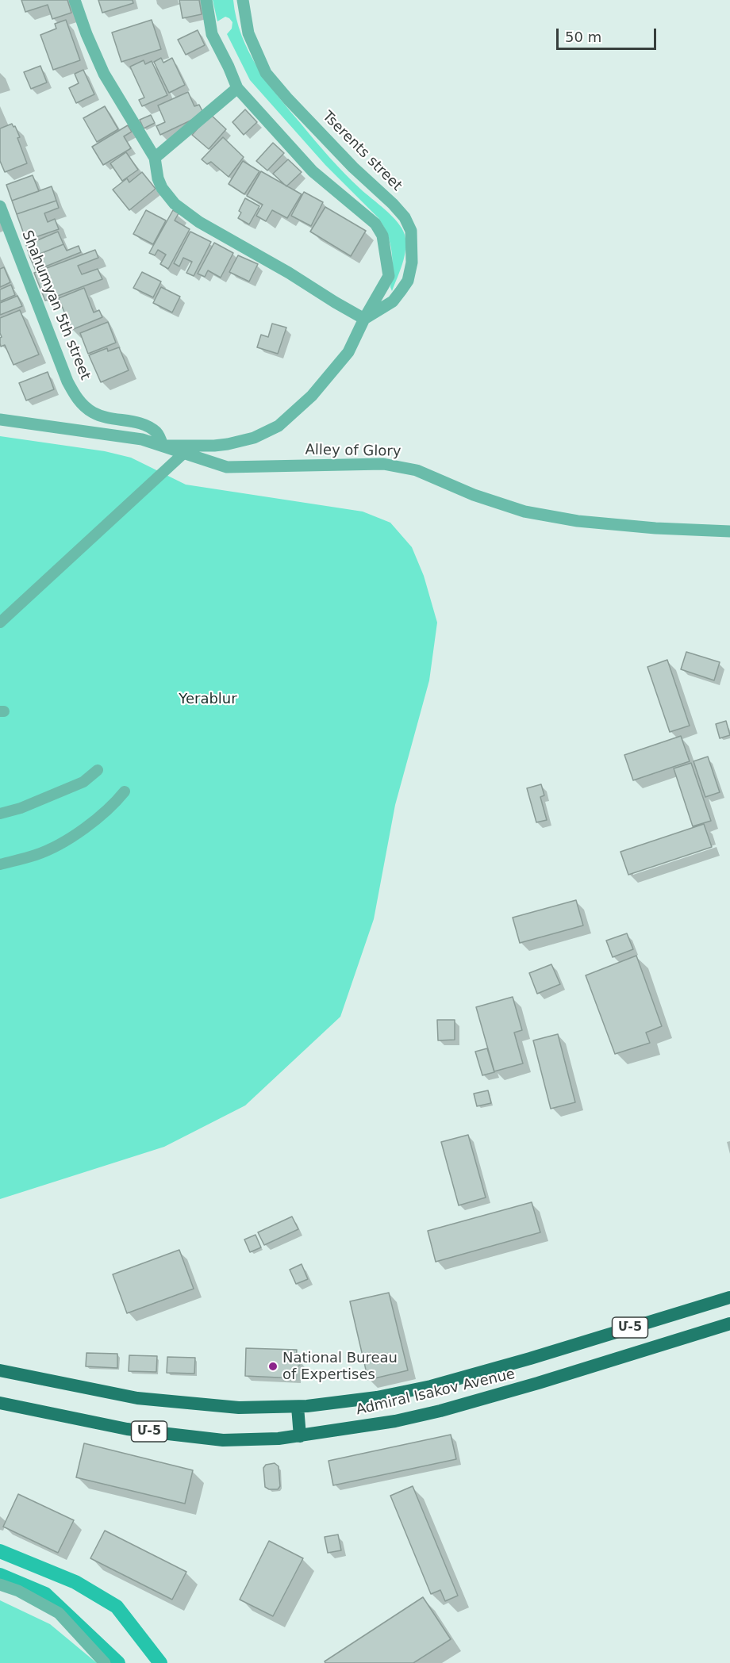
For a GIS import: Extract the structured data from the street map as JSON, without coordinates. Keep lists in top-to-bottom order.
{
  "streets": {
    "highway": ["Մ-5", "Admiral Isakov Avenue"],
    "street": ["Tserents street", "Shahumyan 5th street", "Alley of Glory"]
  },
  "crossings": [
    ["Shahumyan 5th street", "Alley of Glory"]
  ],
  "parks": ["Yerablur"],
  "places": ["National Bureau of Expertises"],
  "scale_bar": "50 m"
}
